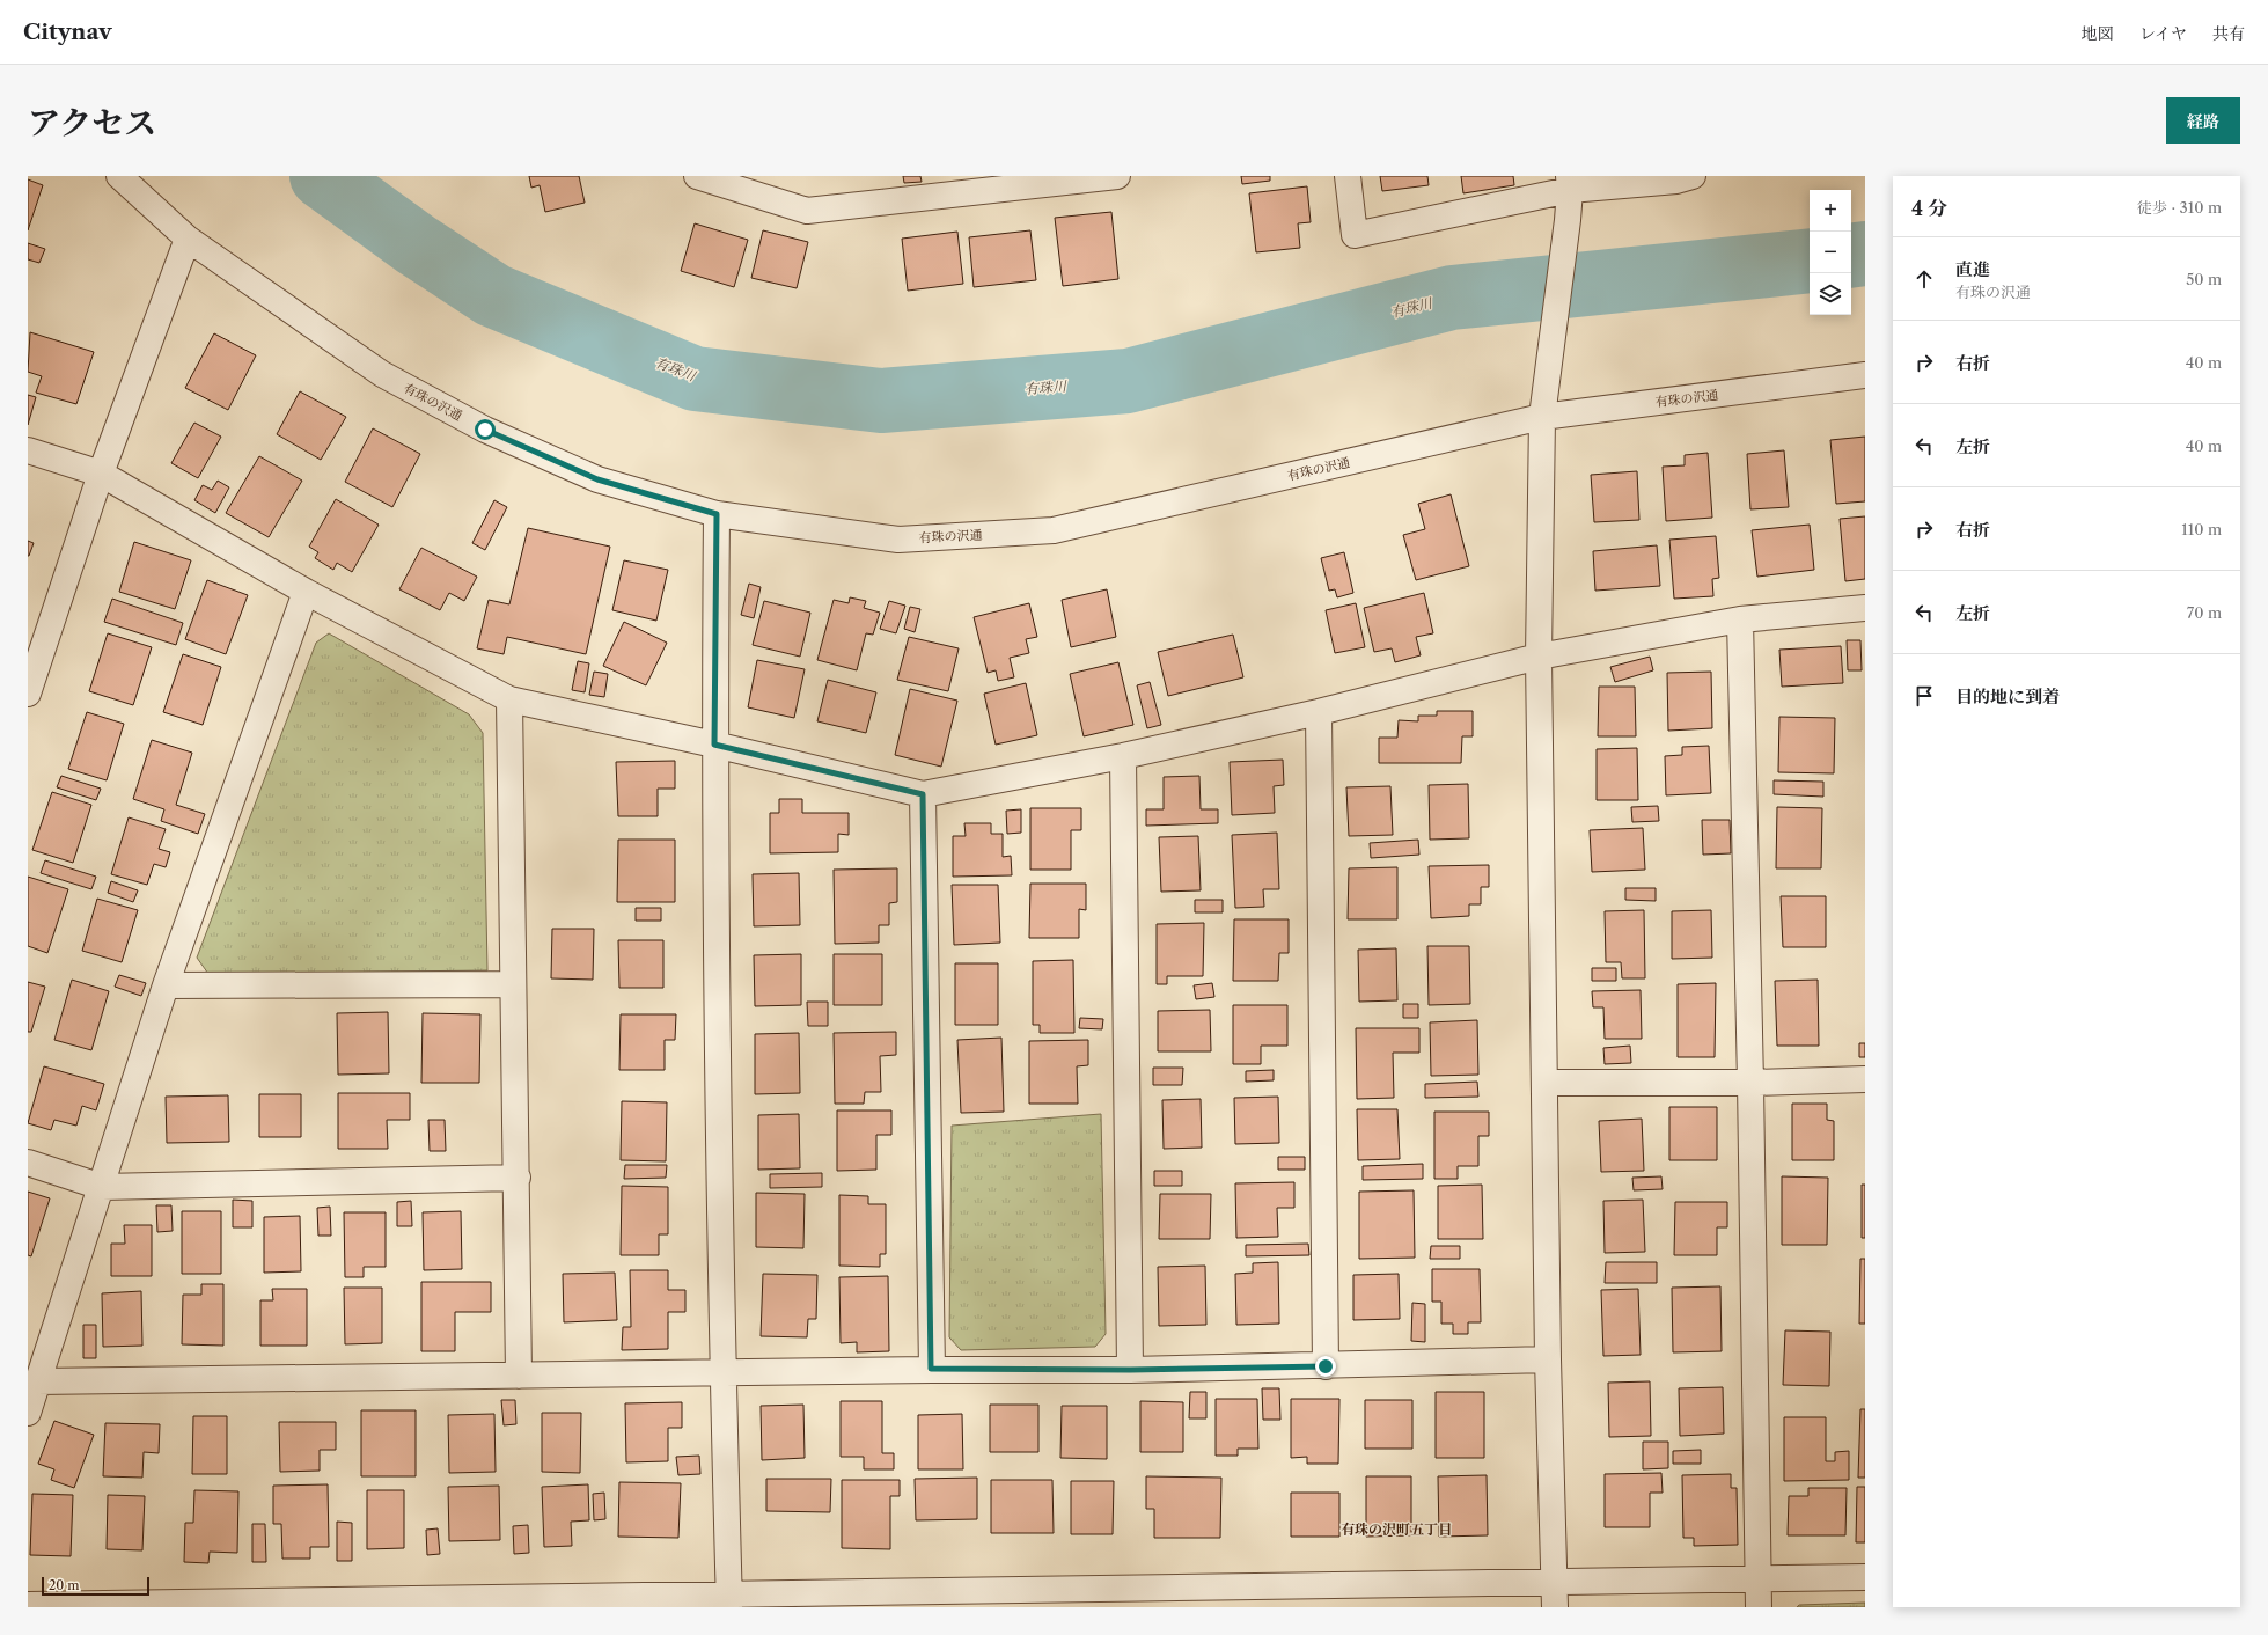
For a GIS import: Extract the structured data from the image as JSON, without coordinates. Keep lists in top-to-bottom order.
{
  "streets": {
    "street": ["有珠の沢通"]
  },
  "districts": ["有珠の沢町五丁目"],
  "water": ["有珠川"],
  "scale_bar": "20 m",
  "page": {
    "header": "Citynav",
    "nav": ["地図", "レイヤ", "共有"],
    "title": "アクセス",
    "buttons": "経路",
    "heading": ["4 分", "徒歩 · 310 m"],
    "map_buttons": ["+", "−"],
    "list": [
      ["直進", "有珠の沢通", "50 m"],
      ["右折", "40 m"],
      ["左折", "40 m"],
      ["右折", "110 m"],
      ["左折", "70 m"],
      "目的地に到着"
    ],
    "scale": "20 m"
  }
}
